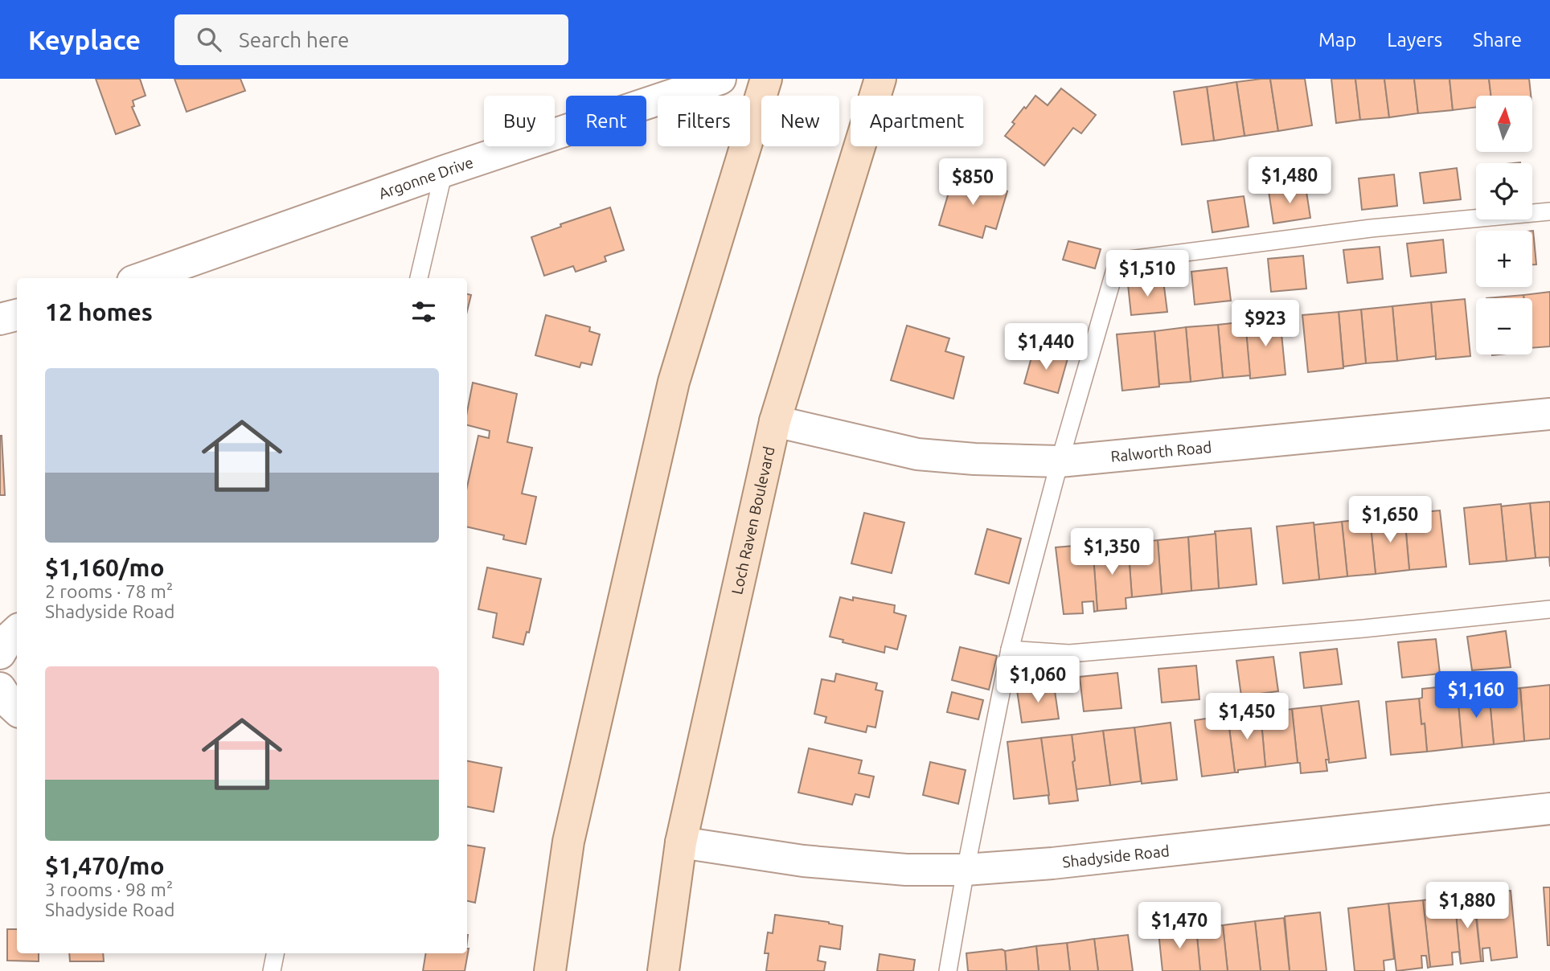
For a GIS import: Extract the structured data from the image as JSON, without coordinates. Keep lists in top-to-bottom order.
{
  "streets": {
    "main road": ["Loch Raven Boulevard"],
    "street": ["Argonne Drive", "Ralworth Road", "Shadyside Road"]
  },
  "crossings": [
    ["Ralworth Road", "Loch Raven Boulevard"],
    ["Loch Raven Boulevard", "Shadyside Road"]
  ],
  "north": "top",
  "page": {
    "header": "Keyplace",
    "search": "Search here",
    "nav": ["Map", "Layers", "Share"],
    "map_buttons": ["+", "−"],
    "chip": [
      "Buy",
      "Rent",
      "Filters",
      "New",
      "Apartment"
    ],
    "price": [
      "$1,480",
      "$850",
      "$1,510",
      "$923",
      "$1,440",
      "$1,650",
      "$1,350",
      "$1,060",
      "$1,160",
      "$1,450",
      "$1,880",
      "$1,470"
    ],
    "heading": "12 homes",
    "list": [
      {
        "name": "$1,160/mo",
        "note": "2 rooms · 78 m² · Shadyside Road"
      },
      {
        "name": "$1,470/mo",
        "note": "3 rooms · 98 m² · Shadyside Road"
      }
    ]
  }
}
